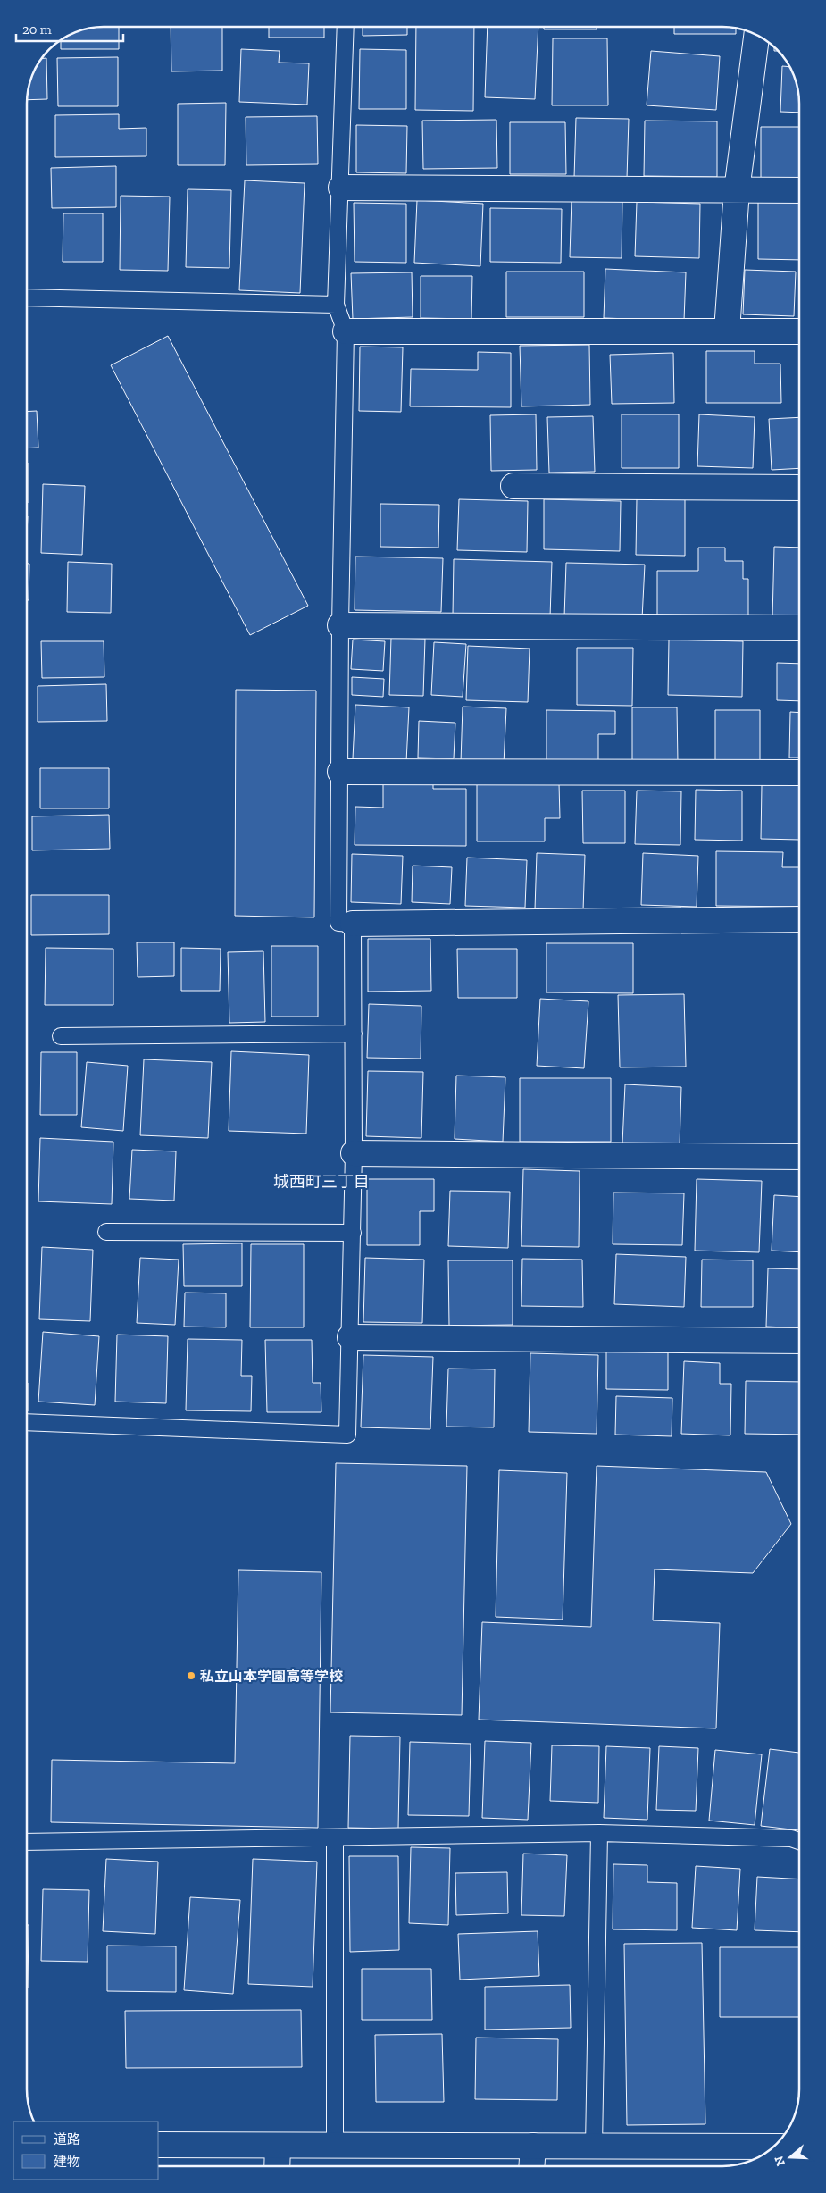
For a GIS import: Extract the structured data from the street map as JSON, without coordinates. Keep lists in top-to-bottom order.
{
  "districts": ["城西町三丁目"],
  "places": ["私立山本学園高等学校"],
  "legend": ["道路", "建物"],
  "scale_bar": "20 m",
  "north": "left"
}
